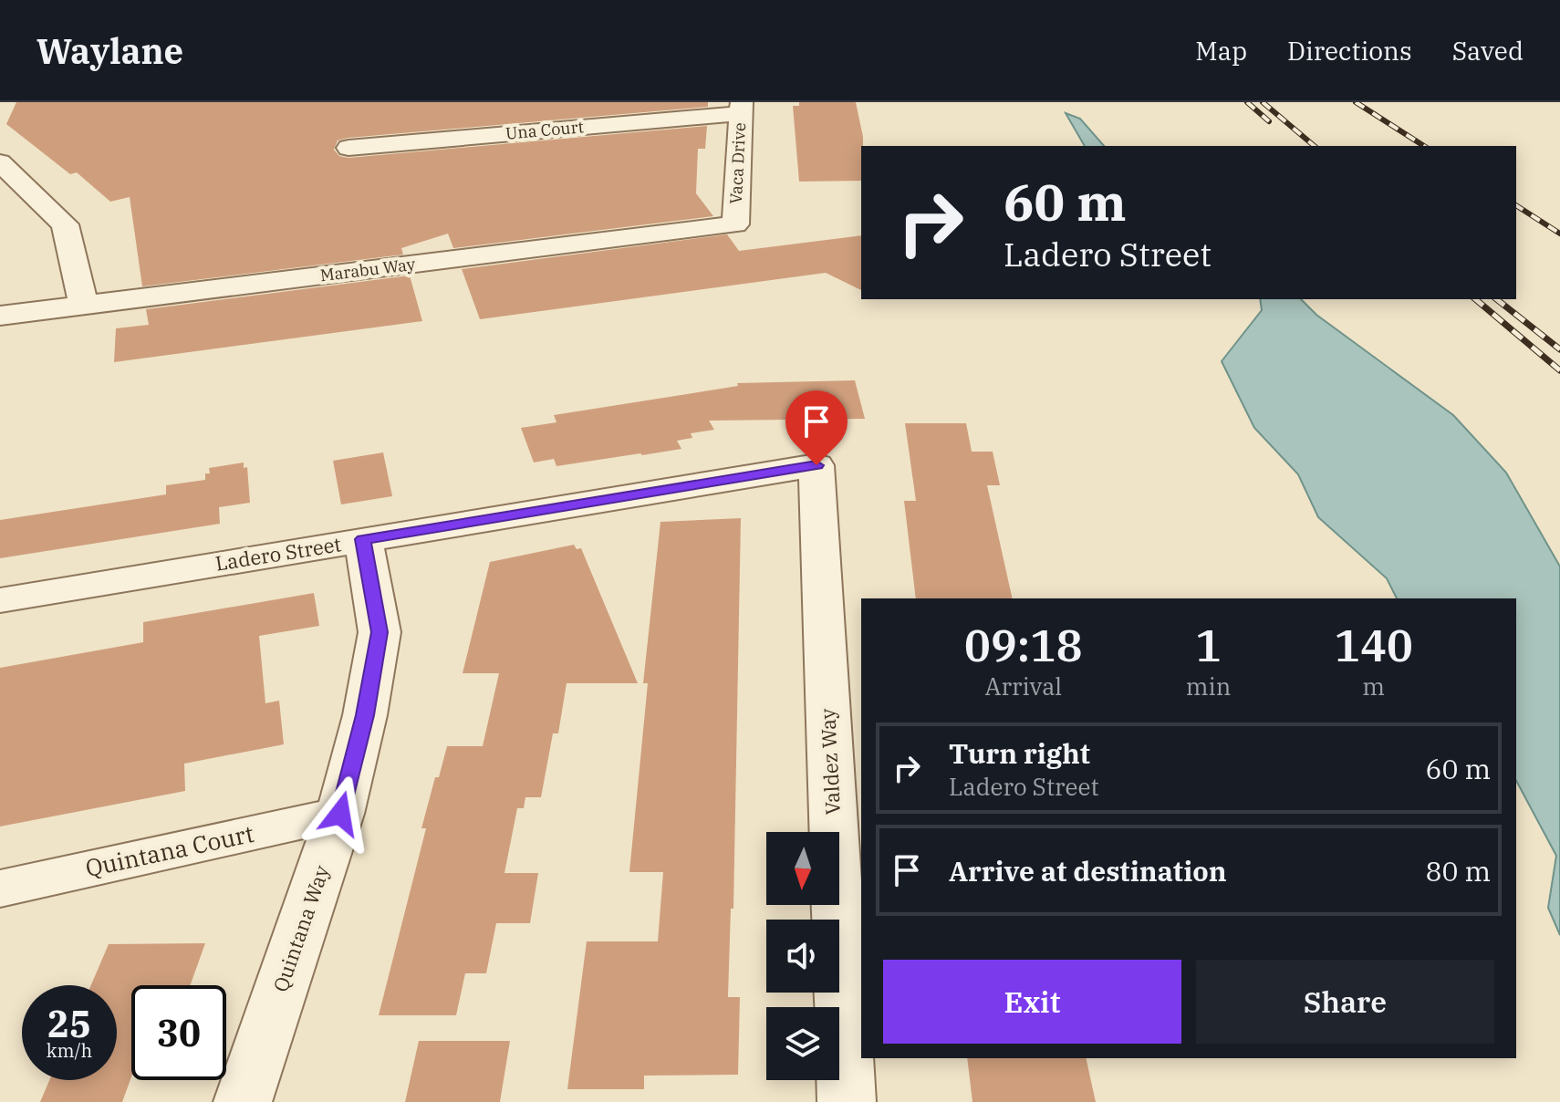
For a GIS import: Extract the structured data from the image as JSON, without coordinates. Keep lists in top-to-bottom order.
{
  "streets": {
    "street": [
      "Una Court",
      "Vaca Drive",
      "Marabu Way",
      "Ladero Street",
      "Valdez Way",
      "Quintana Court",
      "Quintana Way"
    ]
  },
  "crossings": [
    ["Una Court", "Vaca Drive"],
    ["Vaca Drive", "Marabu Way"],
    ["Ladero Street", "Valdez Way"],
    ["Ladero Street", "Quintana Way"],
    ["Quintana Court", "Quintana Way"]
  ],
  "north": "bottom",
  "page": {
    "header": "Waylane",
    "nav": ["Map", "Directions", "Saved"],
    "turn": ["60 m", "Ladero Street"],
    "eta": [
      "09:18",
      "Arrival",
      "1",
      "min",
      "140",
      "m"
    ],
    "list": [
      {
        "name": "Turn right",
        "note": "Ladero Street",
        "value": "60 m"
      },
      {
        "name": "Arrive at destination",
        "value": "80 m"
      }
    ],
    "buttons": ["Exit", "Share"],
    "speed": "25 km/h",
    "limit": "30"
  }
}
